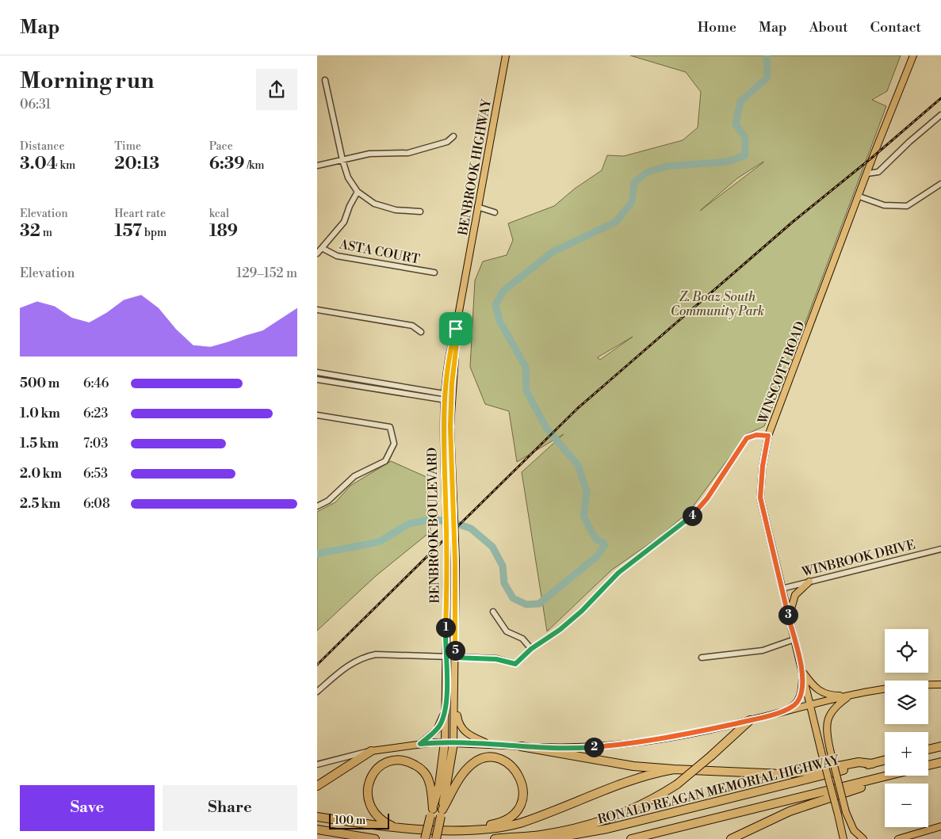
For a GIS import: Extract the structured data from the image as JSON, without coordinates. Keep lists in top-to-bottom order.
{
  "streets": {
    "highway": ["BENBROOK BOULEVARD", "RONALD REAGAN MEMORIAL HIGHWAY"],
    "main road": ["BENBROOK HIGHWAY", "WINSCOTT ROAD"],
    "street": ["ASTA COURT", "WINBROOK DRIVE"]
  },
  "crossings": [
    ["BENBROOK HIGHWAY", "BENBROOK BOULEVARD"],
    ["WINSCOTT ROAD", "WINBROOK DRIVE"]
  ],
  "parks": ["Z. Boaz South Community Park"],
  "scale_bar": "100 m",
  "page": {
    "header": "Map",
    "nav": [
      "Home",
      "Map",
      "About",
      "Contact"
    ],
    "heading": ["Morning run", "06:31"],
    "stats": [
      ["Distance", "3.04 km"],
      ["Time", "20:13"],
      ["Pace", "6:39 /km"],
      ["Elevation", "32 m"],
      ["Heart rate", "157 bpm"],
      ["kcal", "189"]
    ],
    "chart": ["Elevation", "129–152 m"],
    "list": [
      {
        "name": "500 m",
        "note": "6:46"
      },
      {
        "name": "1.0 km",
        "note": "6:23"
      },
      {
        "name": "1.5 km",
        "note": "7:03"
      },
      {
        "name": "2.0 km",
        "note": "6:53"
      },
      {
        "name": "2.5 km",
        "note": "6:08"
      }
    ],
    "pins": [
      "4",
      "3",
      "1",
      "5",
      "2"
    ],
    "map_buttons": ["+", "−"],
    "buttons": ["Save", "Share"],
    "scale": "100 m"
  }
}
